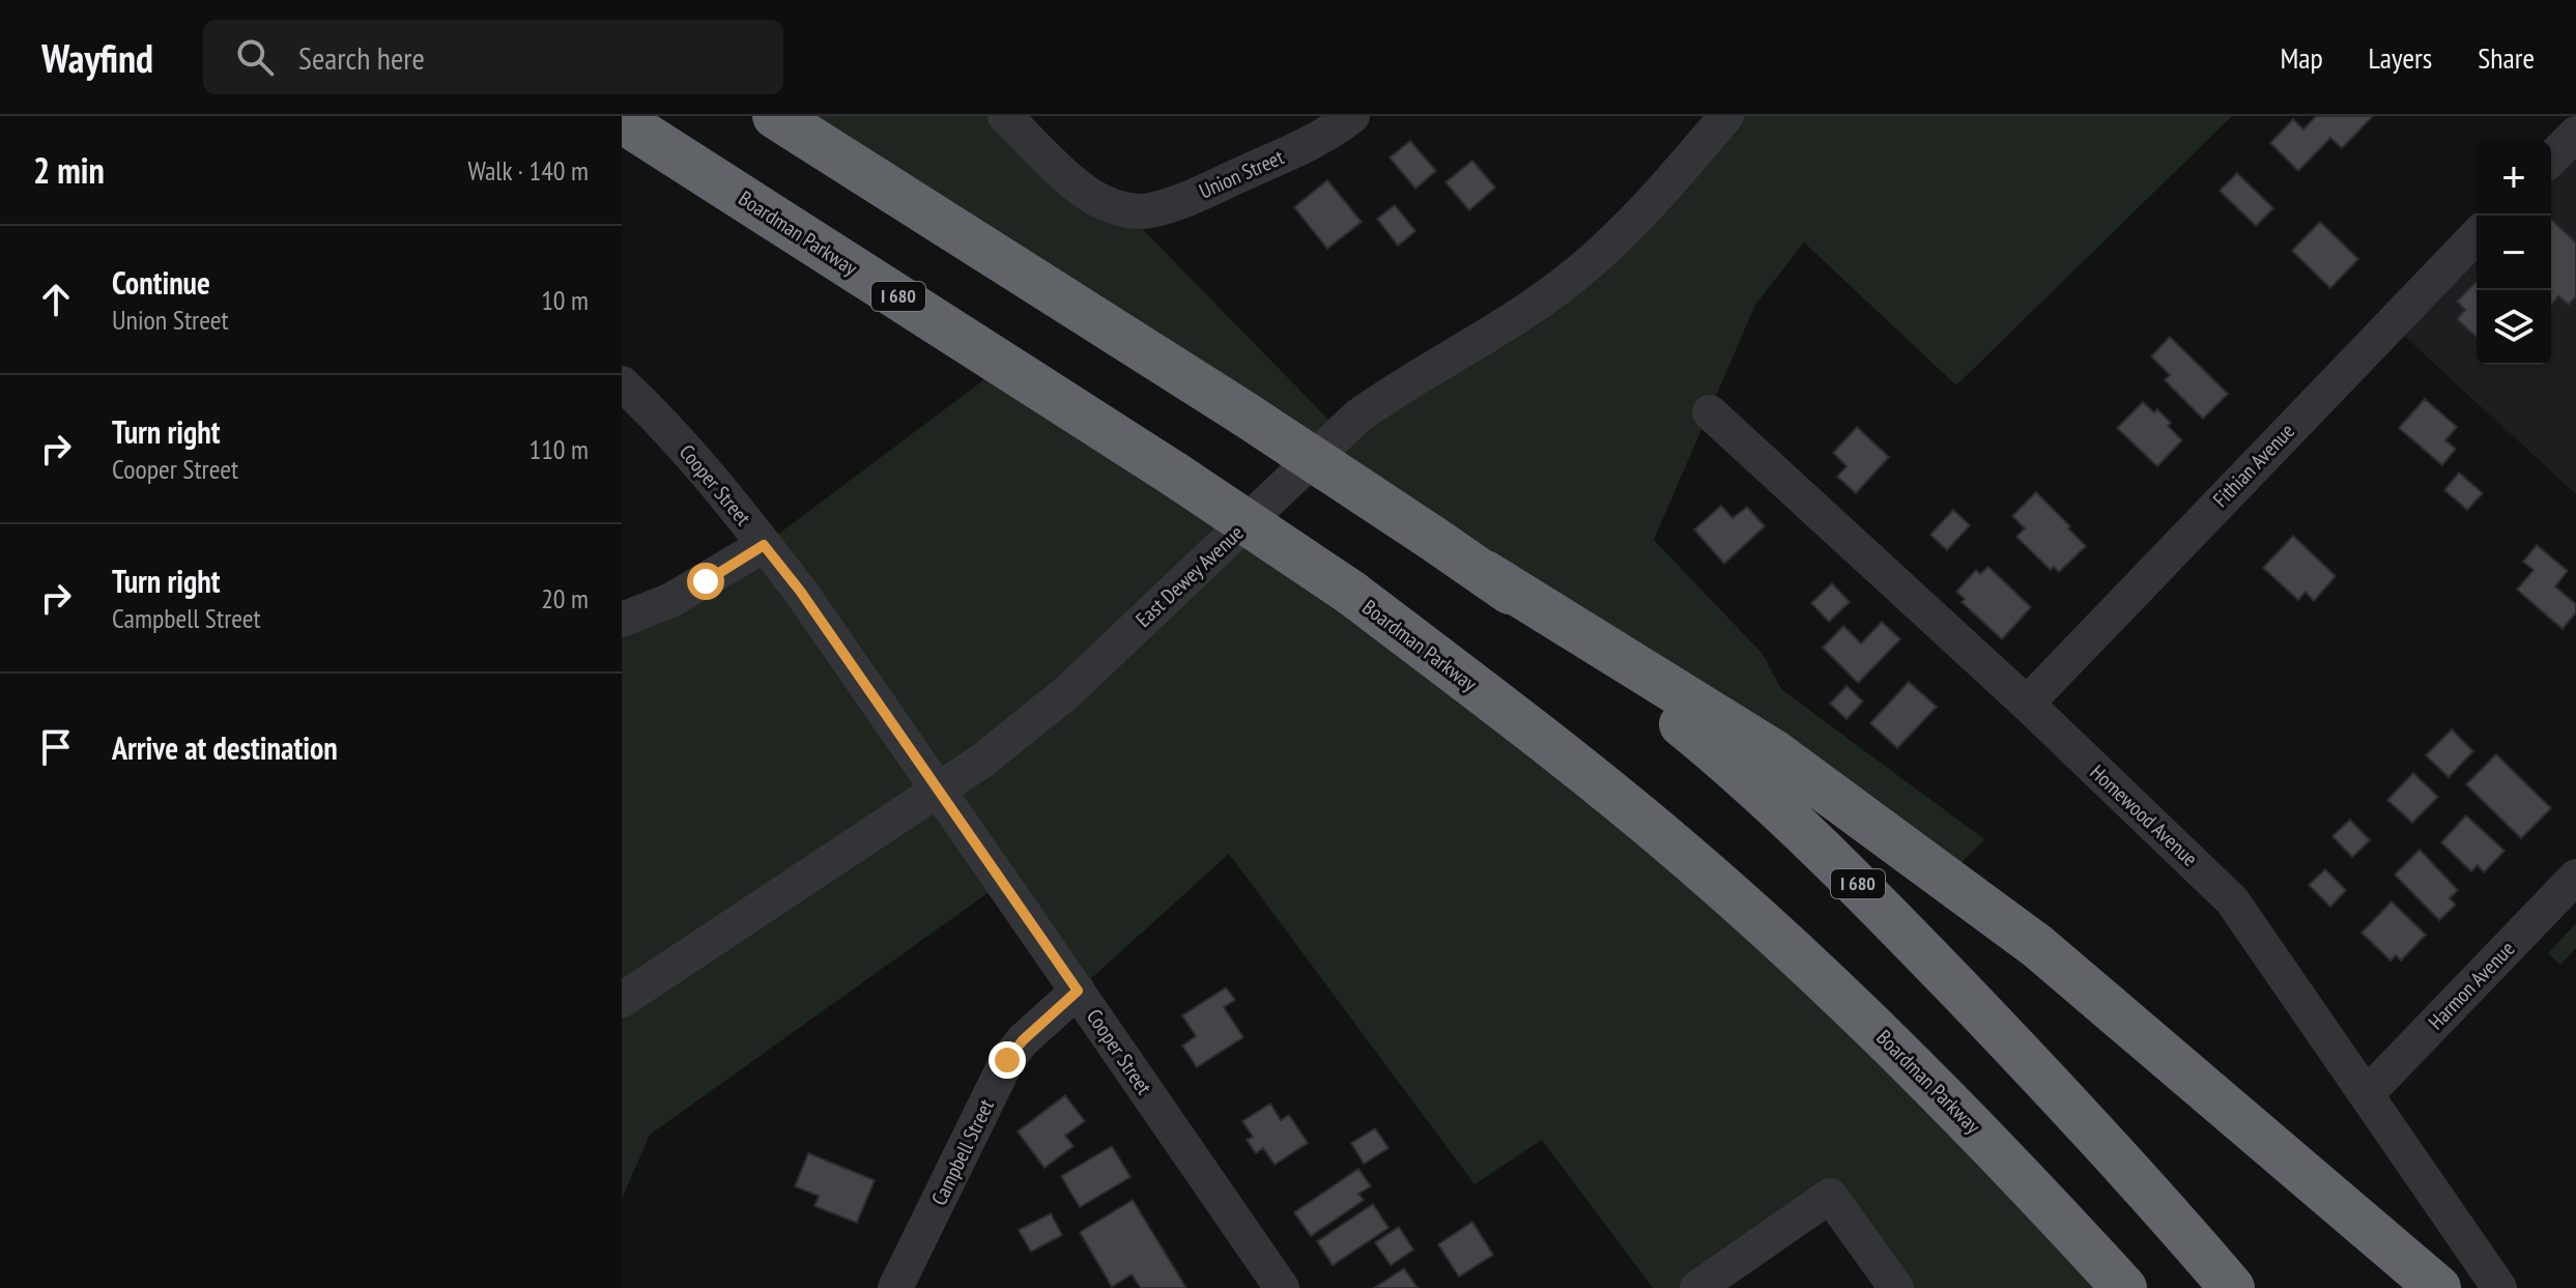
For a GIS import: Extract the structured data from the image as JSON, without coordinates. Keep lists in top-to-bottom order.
{
  "streets": {
    "highway": ["Boardman Parkway", "I 680"],
    "street": [
      "Union Street",
      "Fithian Avenue",
      "Cooper Street",
      "East Dewey Avenue",
      "Homewood Avenue",
      "Harmon Avenue",
      "Campbell Street"
    ]
  },
  "crossings": [
    ["Fithian Avenue", "Homewood Avenue"],
    ["Cooper Street", "Campbell Street"],
    ["Homewood Avenue", "Harmon Avenue"]
  ],
  "page": {
    "header": "Wayfind",
    "search": "Search here",
    "nav": ["Map", "Layers", "Share"],
    "heading": ["2 min", "Walk · 140 m"],
    "map_buttons": ["+", "−"],
    "list": [
      ["Continue", "Union Street", "10 m"],
      ["Turn right", "Cooper Street", "110 m"],
      ["Turn right", "Campbell Street", "20 m"],
      "Arrive at destination"
    ]
  }
}
